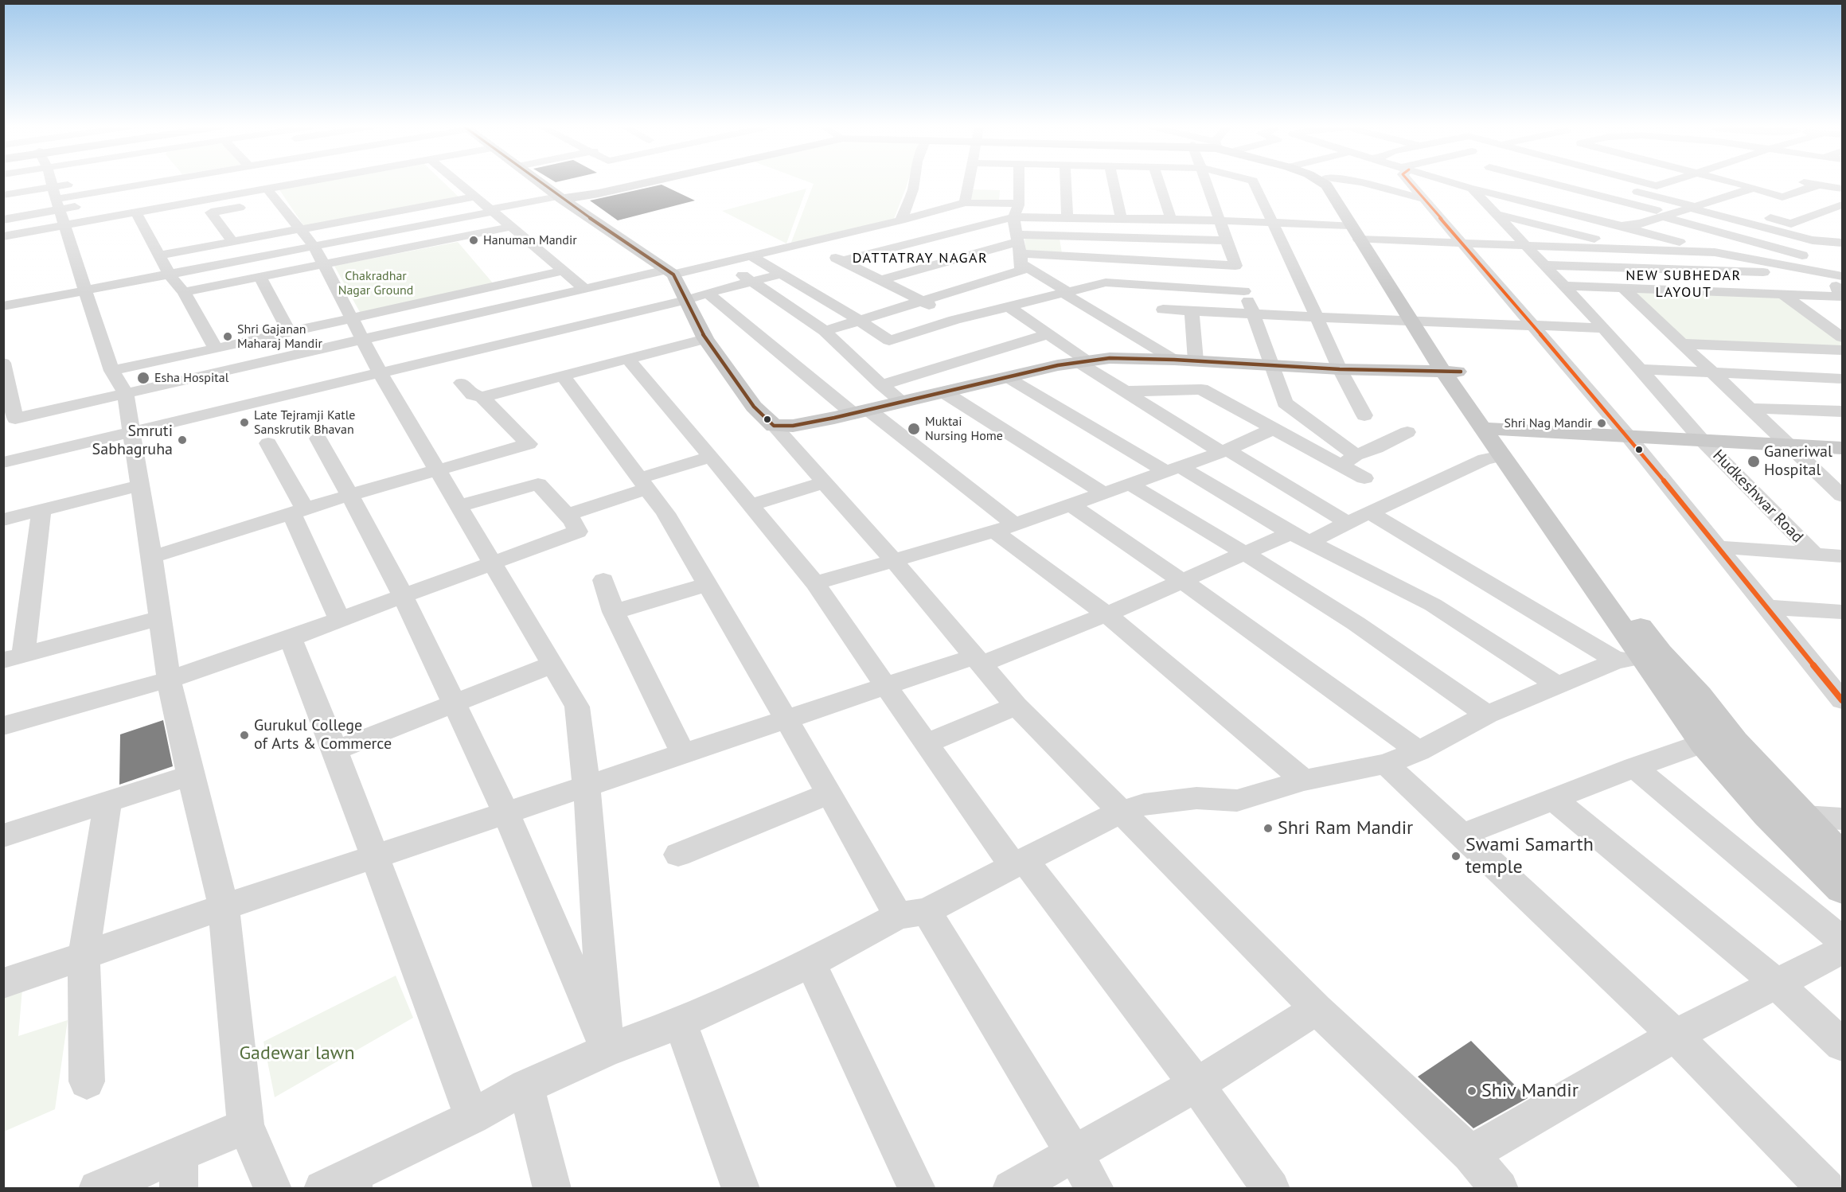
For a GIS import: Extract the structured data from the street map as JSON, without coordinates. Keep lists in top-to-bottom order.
{
  "streets": {
    "main road": ["Hudkeshwar Road"]
  },
  "districts": ["DATTATRAY NAGAR", "NEW SUBHEDAR LAYOUT"],
  "parks": ["Chakradhar Nagar Ground", "Gadewar lawn"],
  "places": [
    "Hanuman Mandir",
    "Shri Gajanan Maharaj Mandir",
    "Esha Hospital",
    "Late Tejramji Katle Sanskrutik Bhavan",
    "Shri Nag Mandir",
    "Muktai Nursing Home",
    "Smruti Sabhagruha",
    "Ganeriwal Hospital",
    "Gurukul College of Arts & Commerce",
    "Shri Ram Mandir",
    "Swami Samarth temple",
    "Shiv Mandir"
  ]
}
